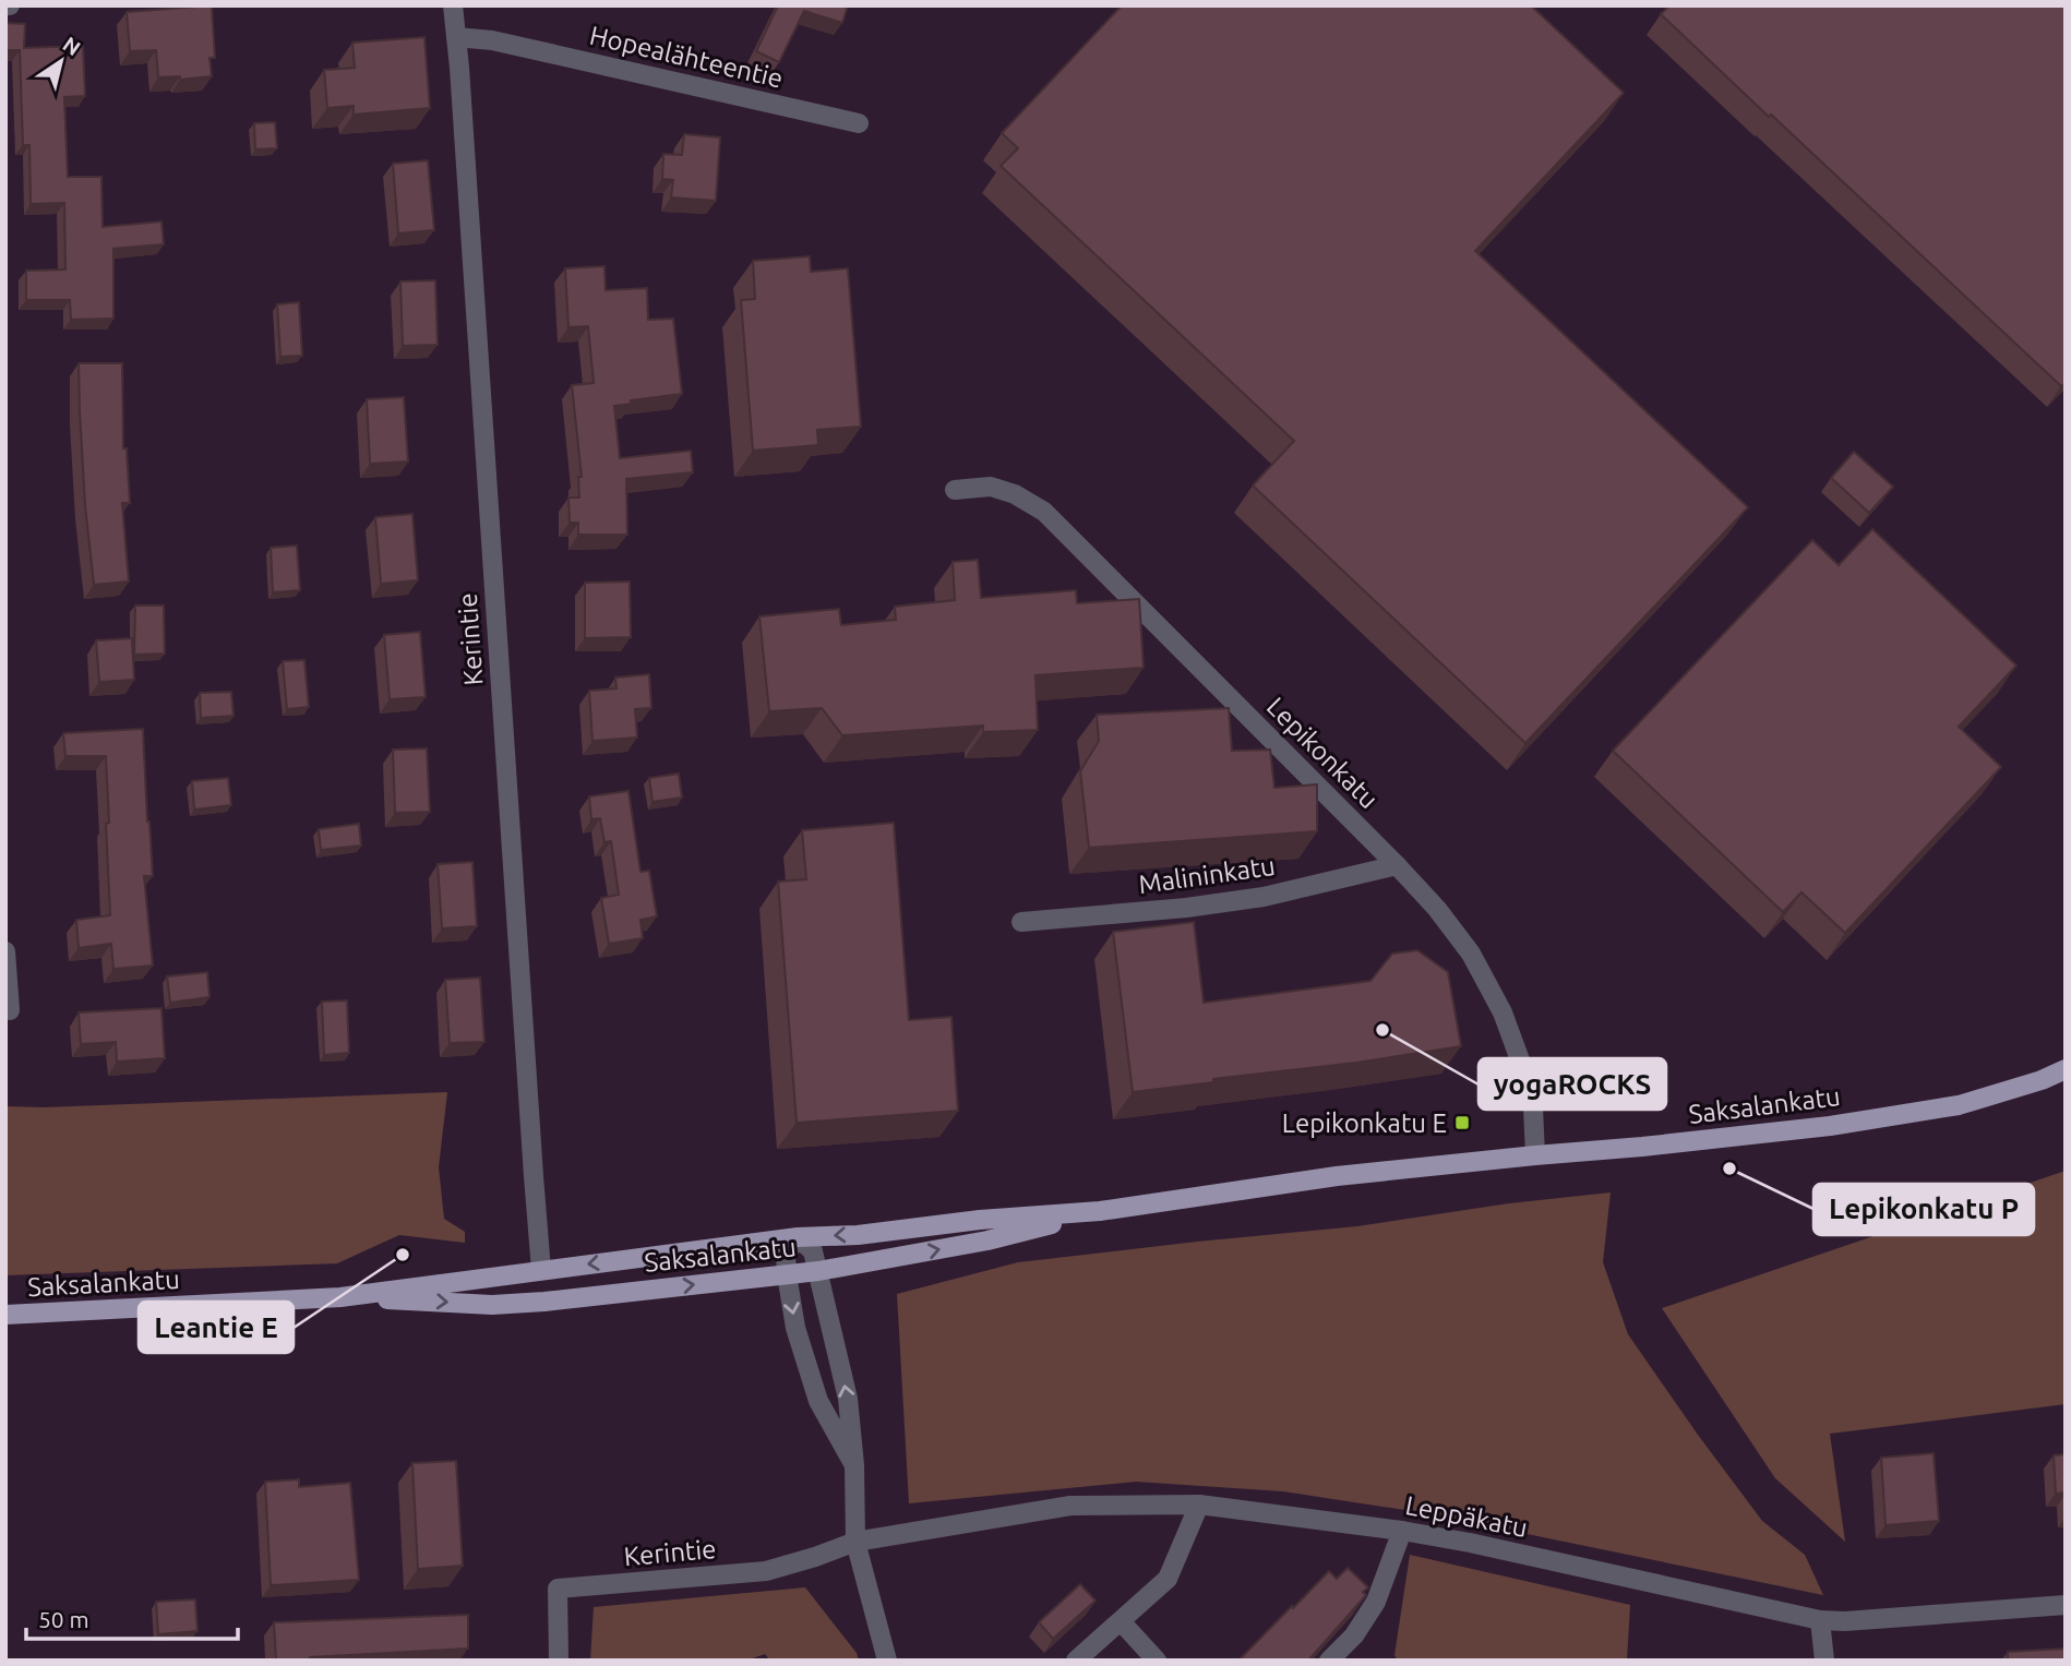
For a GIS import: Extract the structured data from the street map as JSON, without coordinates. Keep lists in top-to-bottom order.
{
  "streets": {
    "main road": ["Saksalankatu"],
    "street": [
      "Hopealähteentie",
      "Kerintie",
      "Lepikonkatu",
      "Malininkatu",
      "Leppäkatu"
    ]
  },
  "crossings": [
    ["Hopealähteentie", "Kerintie"],
    ["Kerintie", "Saksalankatu"],
    ["Kerintie", "Leppäkatu"],
    ["Lepikonkatu", "Malininkatu"],
    ["Lepikonkatu", "Saksalankatu"]
  ],
  "places": {
    "other": ["yogaROCKS", "Lepikonkatu P", "Leantie E"],
    "transit": ["Lepikonkatu E"]
  },
  "scale_bar": "50 m",
  "north": "top right"
}
